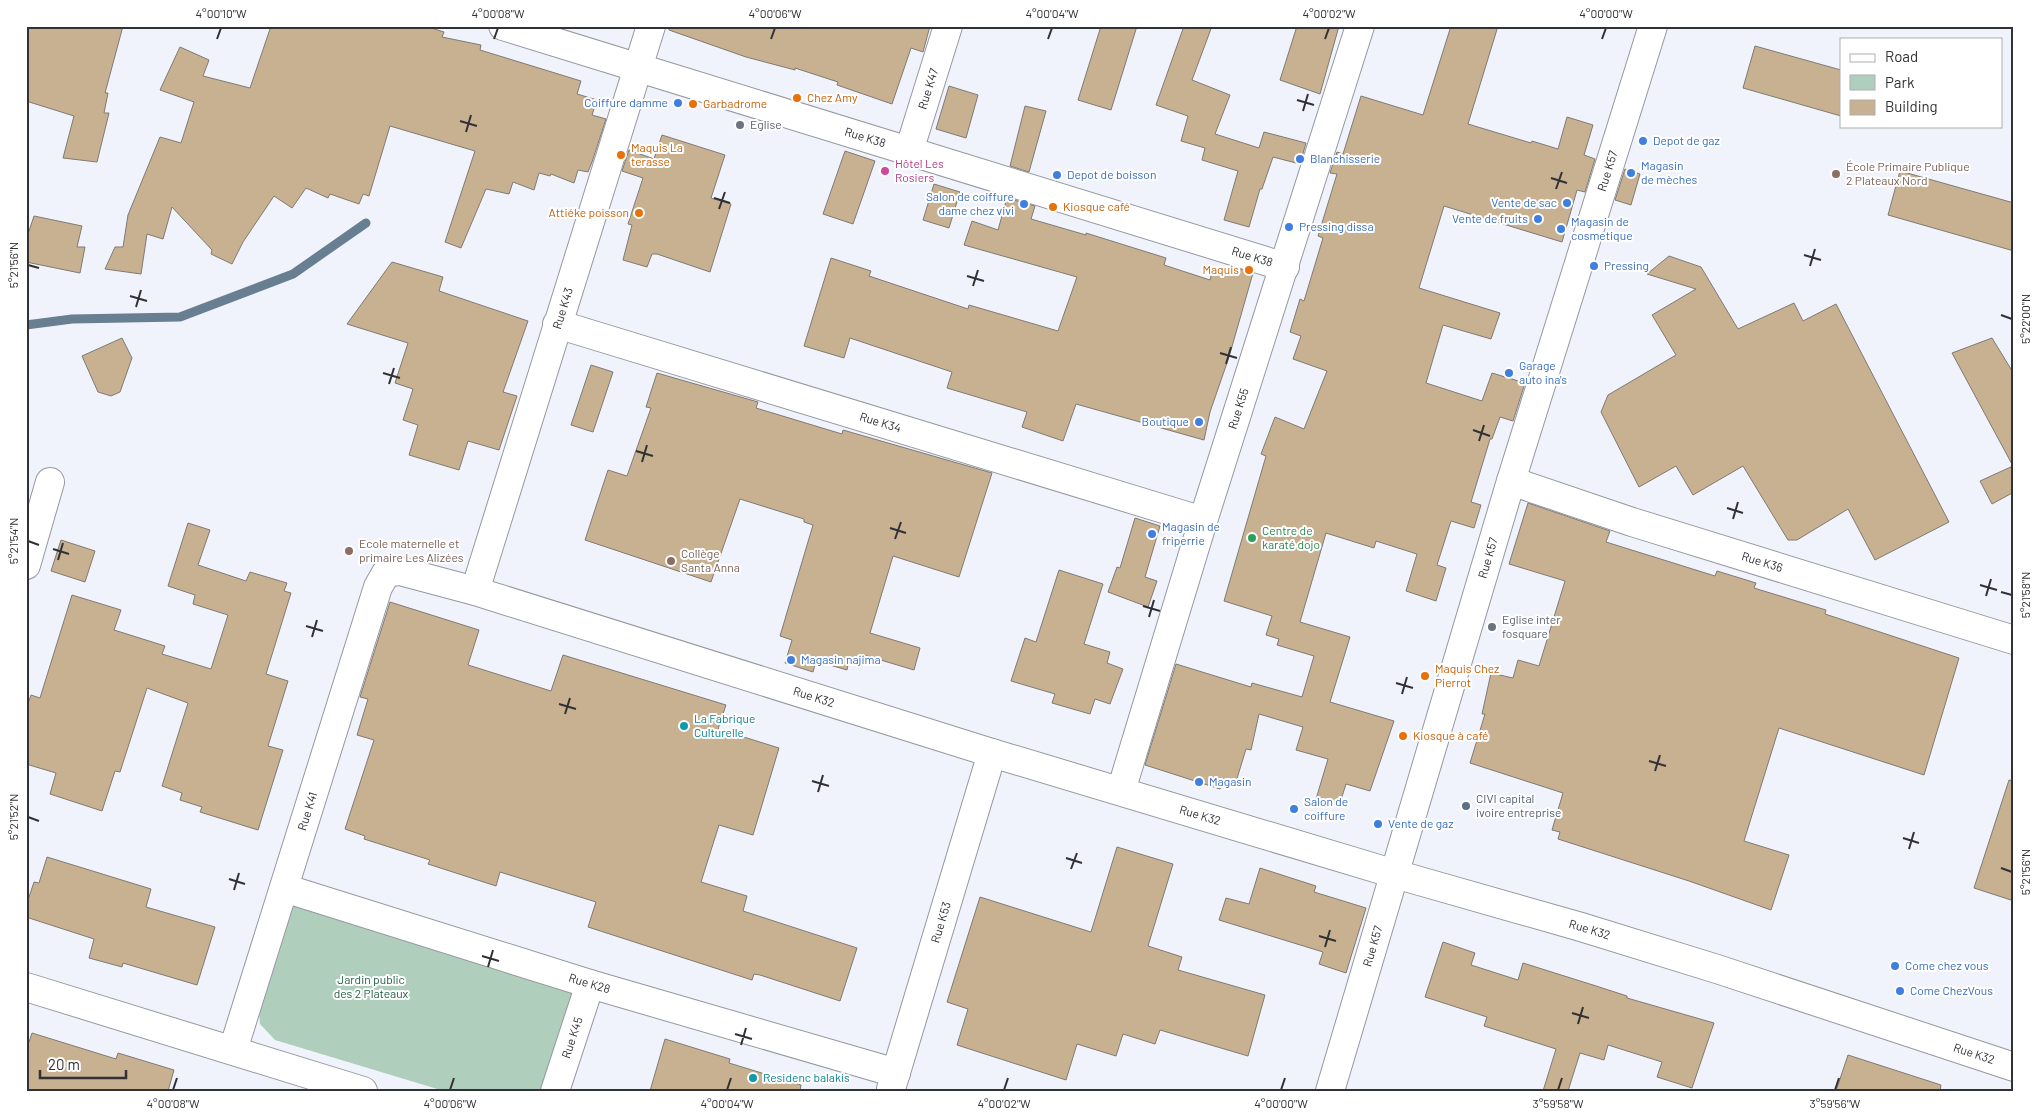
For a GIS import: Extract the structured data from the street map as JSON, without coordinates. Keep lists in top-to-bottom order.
{
  "streets": {
    "street": [
      "Rue K47",
      "Rue K38",
      "Rue K57",
      "Rue K43",
      "Rue K55",
      "Rue K34",
      "Rue K36",
      "Rue K32",
      "Rue K41",
      "Rue K53",
      "Rue K28",
      "Rue K45"
    ]
  },
  "crossings": [
    ["Rue K47", "Rue K38"],
    ["Rue K38", "Rue K43"],
    ["Rue K38", "Rue K55"],
    ["Rue K57", "Rue K36"],
    ["Rue K57", "Rue K32"],
    ["Rue K43", "Rue K34"],
    ["Rue K43", "Rue K32"],
    ["Rue K55", "Rue K34"],
    ["Rue K55", "Rue K32"],
    ["Rue K32", "Rue K41"],
    ["Rue K32", "Rue K53"],
    ["Rue K41", "Rue K28"],
    ["Rue K53", "Rue K28"],
    ["Rue K28", "Rue K45"]
  ],
  "parks": ["Jardin public des 2 Plateaux"],
  "places": [
    "Chez Amy",
    "Coiffure damme",
    "Garbadrome",
    "Eglise",
    "Depot de gaz",
    "Maquis La terasse",
    "Blanchisserie",
    "Hôtel Les Rosiers",
    "Magasin de mèches",
    "École Primaire Publique 2 Plateaux Nord",
    "Depot de boisson",
    "Vente de sac",
    "Salon de coiffure dame chez vivi",
    "Kiosque café",
    "Attiéke poisson",
    "Vente de fruits",
    "Pressing dissa",
    "Magasin de cosmetique",
    "Pressing",
    "Maquis",
    "Garage auto ina's",
    "Boutique",
    "Magasin de friperrie",
    "Centre de karaté dojo",
    "Ecole maternelle et primaire Les Alizées",
    "Collège Santa Anna",
    "Eglise inter fosquare",
    "Magasin najima",
    "Maquis Chez Pierrot",
    "La Fabrique Culturelle",
    "Kiosque à café",
    "Magasin",
    "CIVI capital ivoire entreprise",
    "Salon de coiffure",
    "Vente de gaz",
    "Come chez vous",
    "Come ChezVous",
    "Residenc balakis"
  ],
  "legend": ["Road", "Park", "Building"],
  "scale_bar": "20 m",
  "coordinates": [
    "4°00'10\"W",
    "4°00'08\"W",
    "4°00'06\"W",
    "4°00'04\"W",
    "4°00'02\"W",
    "4°00'00\"W",
    "5°21'56\"N",
    "5°22'00\"N",
    "5°21'54\"N",
    "5°21'58\"N",
    "5°21'52\"N",
    "3°59'58\"W",
    "3°59'56\"W"
  ]
}
